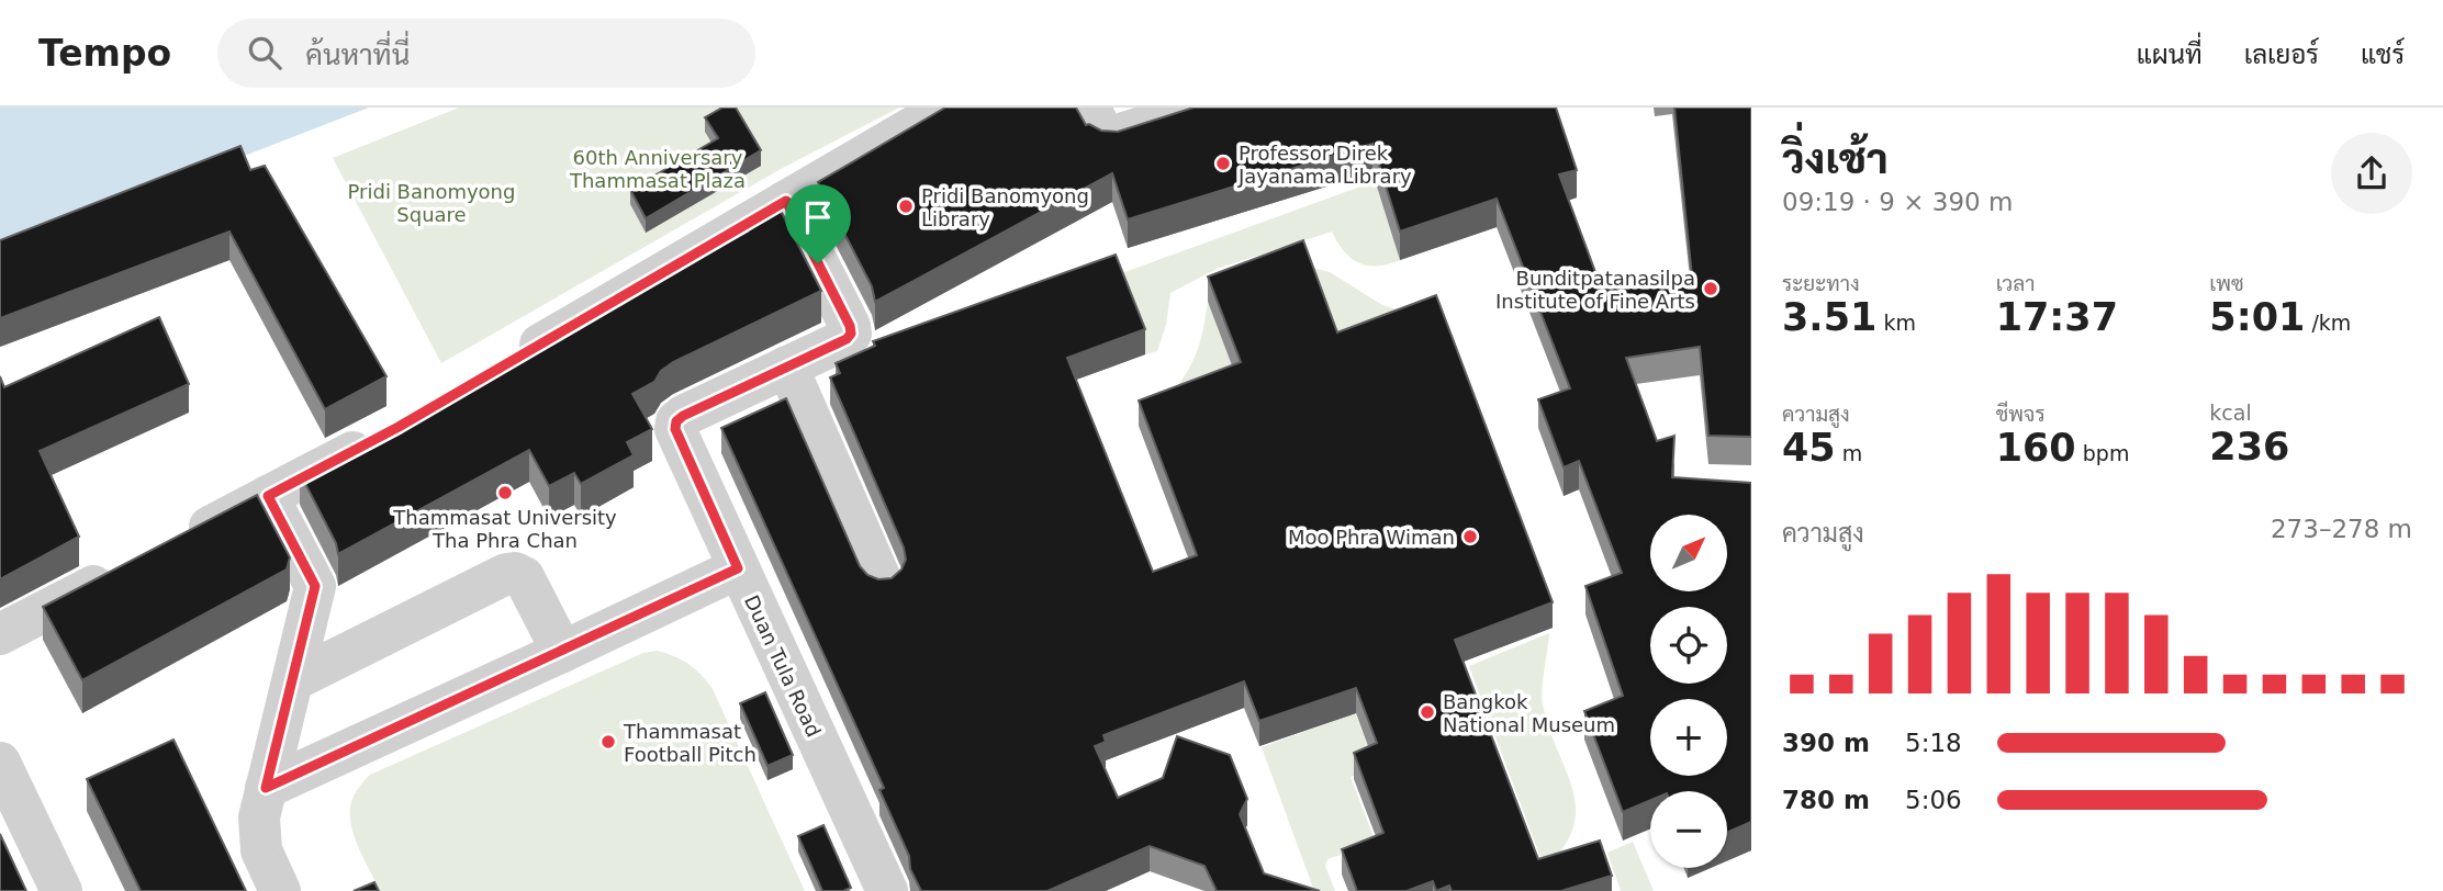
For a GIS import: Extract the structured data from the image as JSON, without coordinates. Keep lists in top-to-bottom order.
{
  "streets": {
    "street": ["Duan Tula Road"]
  },
  "parks": ["60th Anniversary Thammasat Plaza", "Pridi Banomyong Square"],
  "places": [
    "Professor Direk Jayanama Library",
    "Pridi Banomyong Library",
    "Bunditpatanasilpa Institute of Fine Arts",
    "Thammasat University Tha Phra Chan",
    "Moo Phra Wiman",
    "Bangkok National Museum",
    "Thammasat Football Pitch"
  ],
  "north": "top right",
  "page": {
    "header": "Tempo",
    "search": "ค้นหาที่นี่",
    "nav": ["แผนที่", "เลเยอร์", "แชร์"],
    "heading": ["วิ่งเช้า", "09:19 · 9 × 390 m"],
    "stats": [
      ["ระยะทาง", "3.51 km"],
      ["เวลา", "17:37"],
      ["เพซ", "5:01 /km"],
      ["ความสูง", "45 m"],
      ["ชีพจร", "160 bpm"],
      ["kcal", "236"]
    ],
    "chart": ["ความสูง", "273–278 m"],
    "map_buttons": ["+", "−"],
    "list": [
      {
        "name": "390 m",
        "note": "5:18"
      },
      {
        "name": "780 m",
        "note": "5:06"
      }
    ]
  }
}
